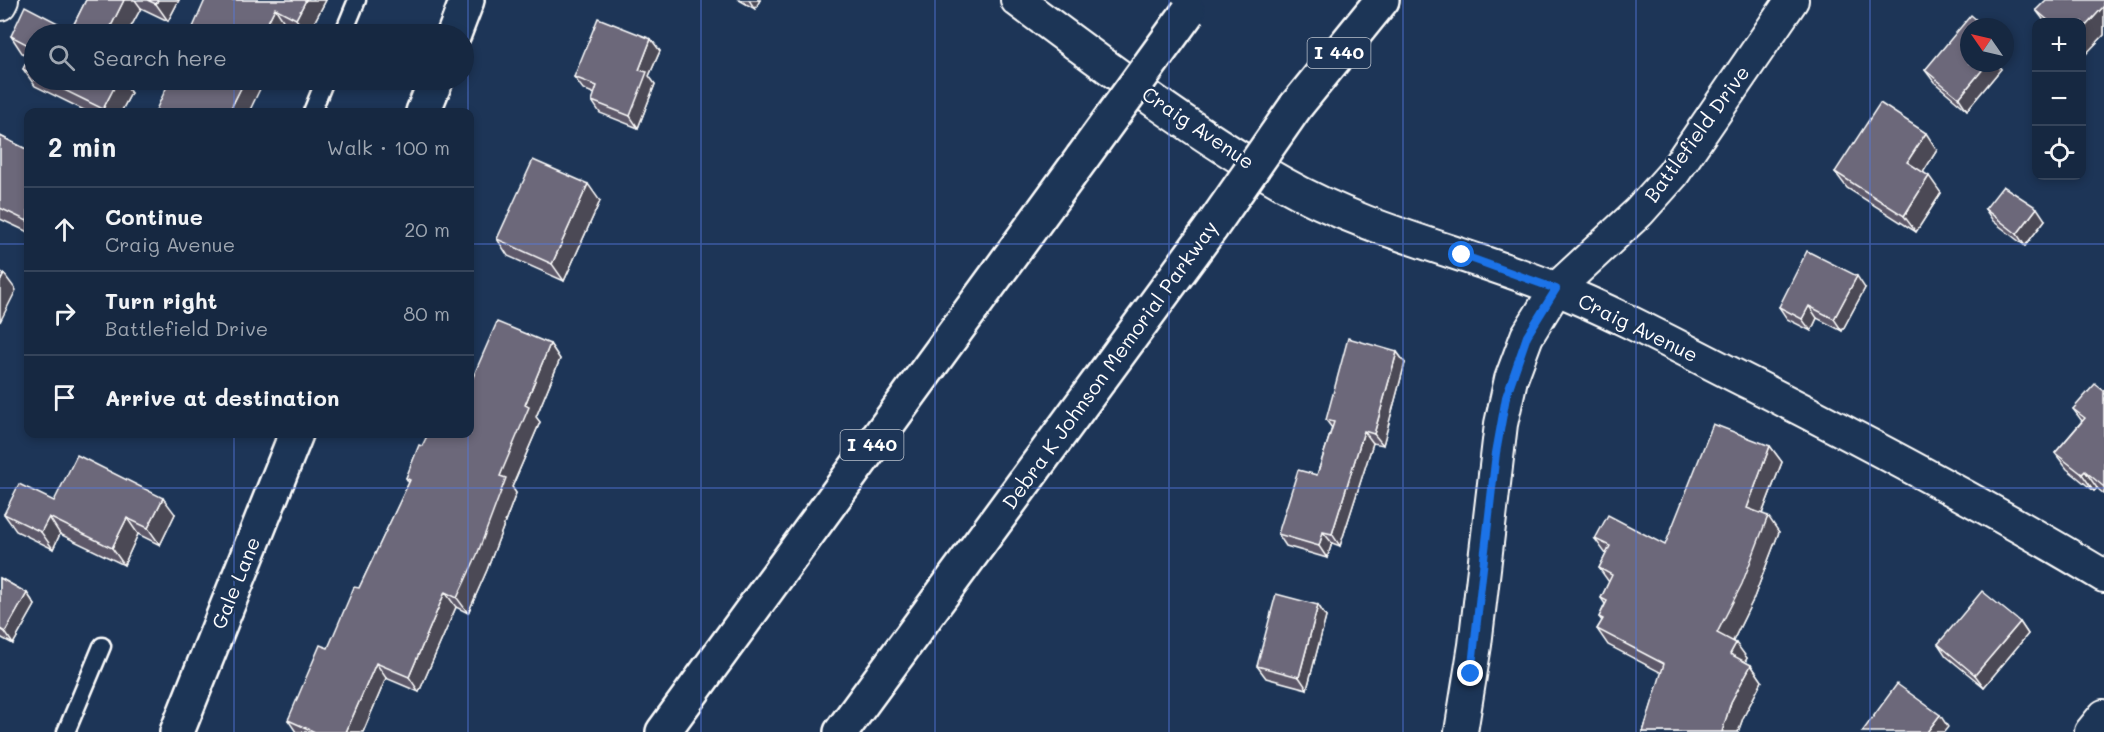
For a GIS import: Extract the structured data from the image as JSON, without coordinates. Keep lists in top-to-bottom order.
{
  "streets": {
    "main road": ["I 440", "Debra K Johnson Memorial Parkway", "Gale Lane"],
    "street": ["Craig Avenue", "Battlefield Drive"]
  },
  "crossings": [
    ["Craig Avenue", "Battlefield Drive"]
  ],
  "north": "top left",
  "page": {
    "map_buttons": ["+", "−"],
    "search": "Search here",
    "heading": ["2 min", "Walk · 100 m"],
    "list": [
      ["Continue", "Craig Avenue", "20 m"],
      ["Turn right", "Battlefield Drive", "80 m"],
      "Arrive at destination"
    ]
  }
}
